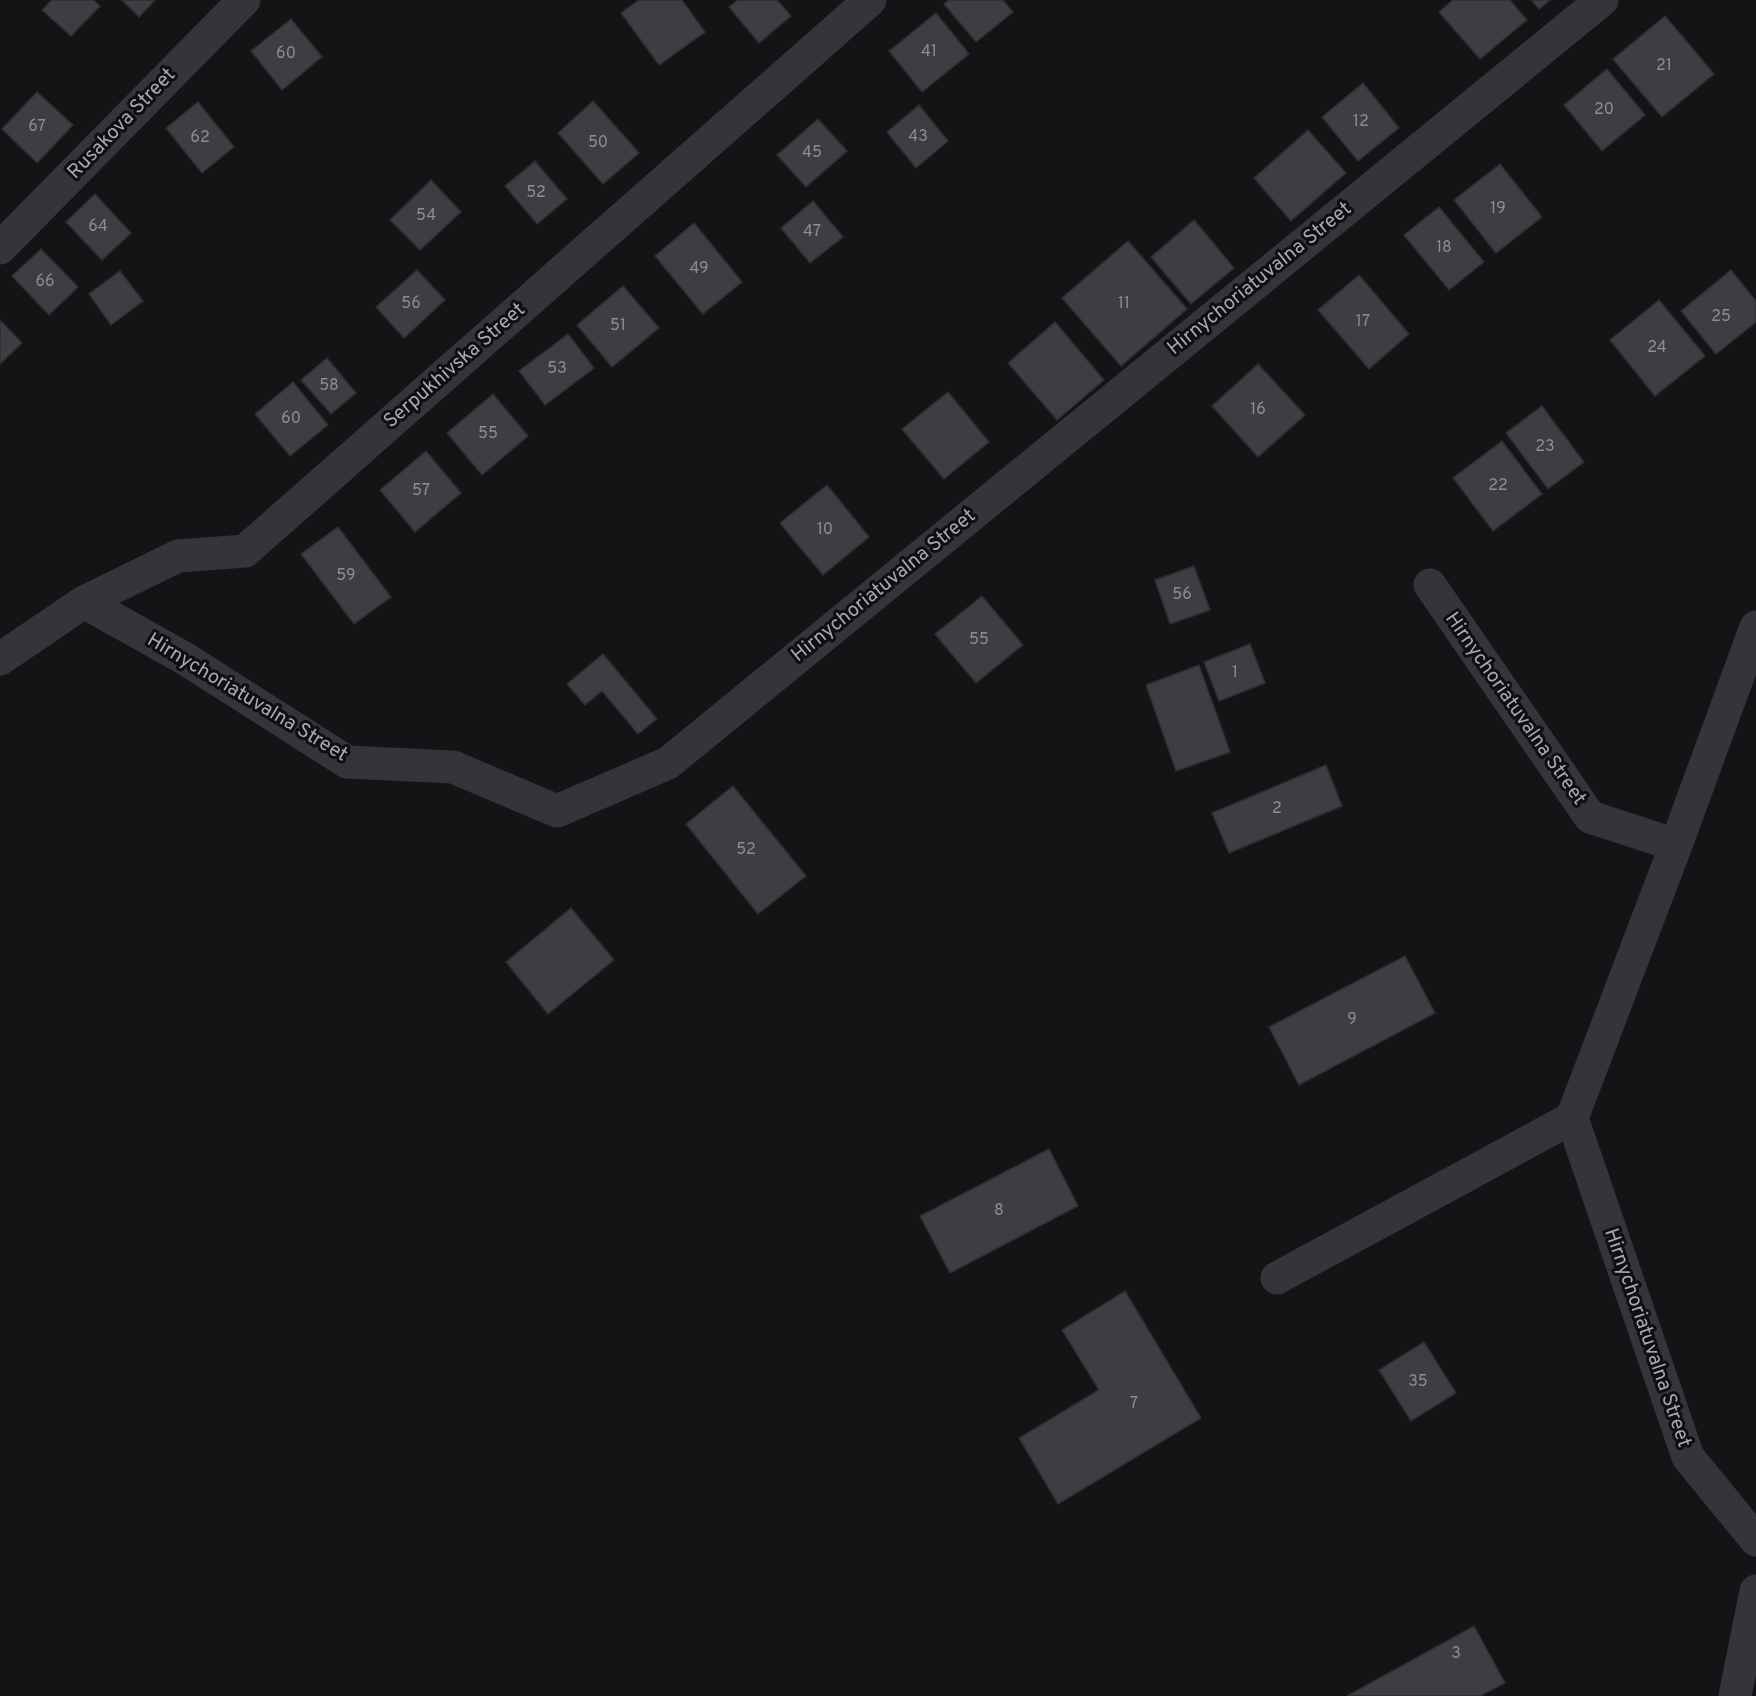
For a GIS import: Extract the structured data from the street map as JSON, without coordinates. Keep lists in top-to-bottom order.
{
  "streets": {
    "street": ["Rusakova Street", "Hirnychoriatuvalna Street", "Serpukhivska Street"]
  },
  "crossings": [
    ["Hirnychoriatuvalna Street", "Serpukhivska Street"]
  ],
  "house_numbers": [
    "41",
    "60",
    "21",
    "20",
    "12",
    "67",
    "43",
    "62",
    "50",
    "45",
    "52",
    "19",
    "54",
    "64",
    "47",
    "18",
    "49",
    "66",
    "56",
    "11",
    "25",
    "17",
    "51",
    "24",
    "53",
    "58",
    "16",
    "60",
    "55",
    "23",
    "22",
    "57",
    "10",
    "59",
    "56",
    "55",
    "1",
    "2",
    "52",
    "9",
    "8",
    "35",
    "7",
    "3"
  ]
}
